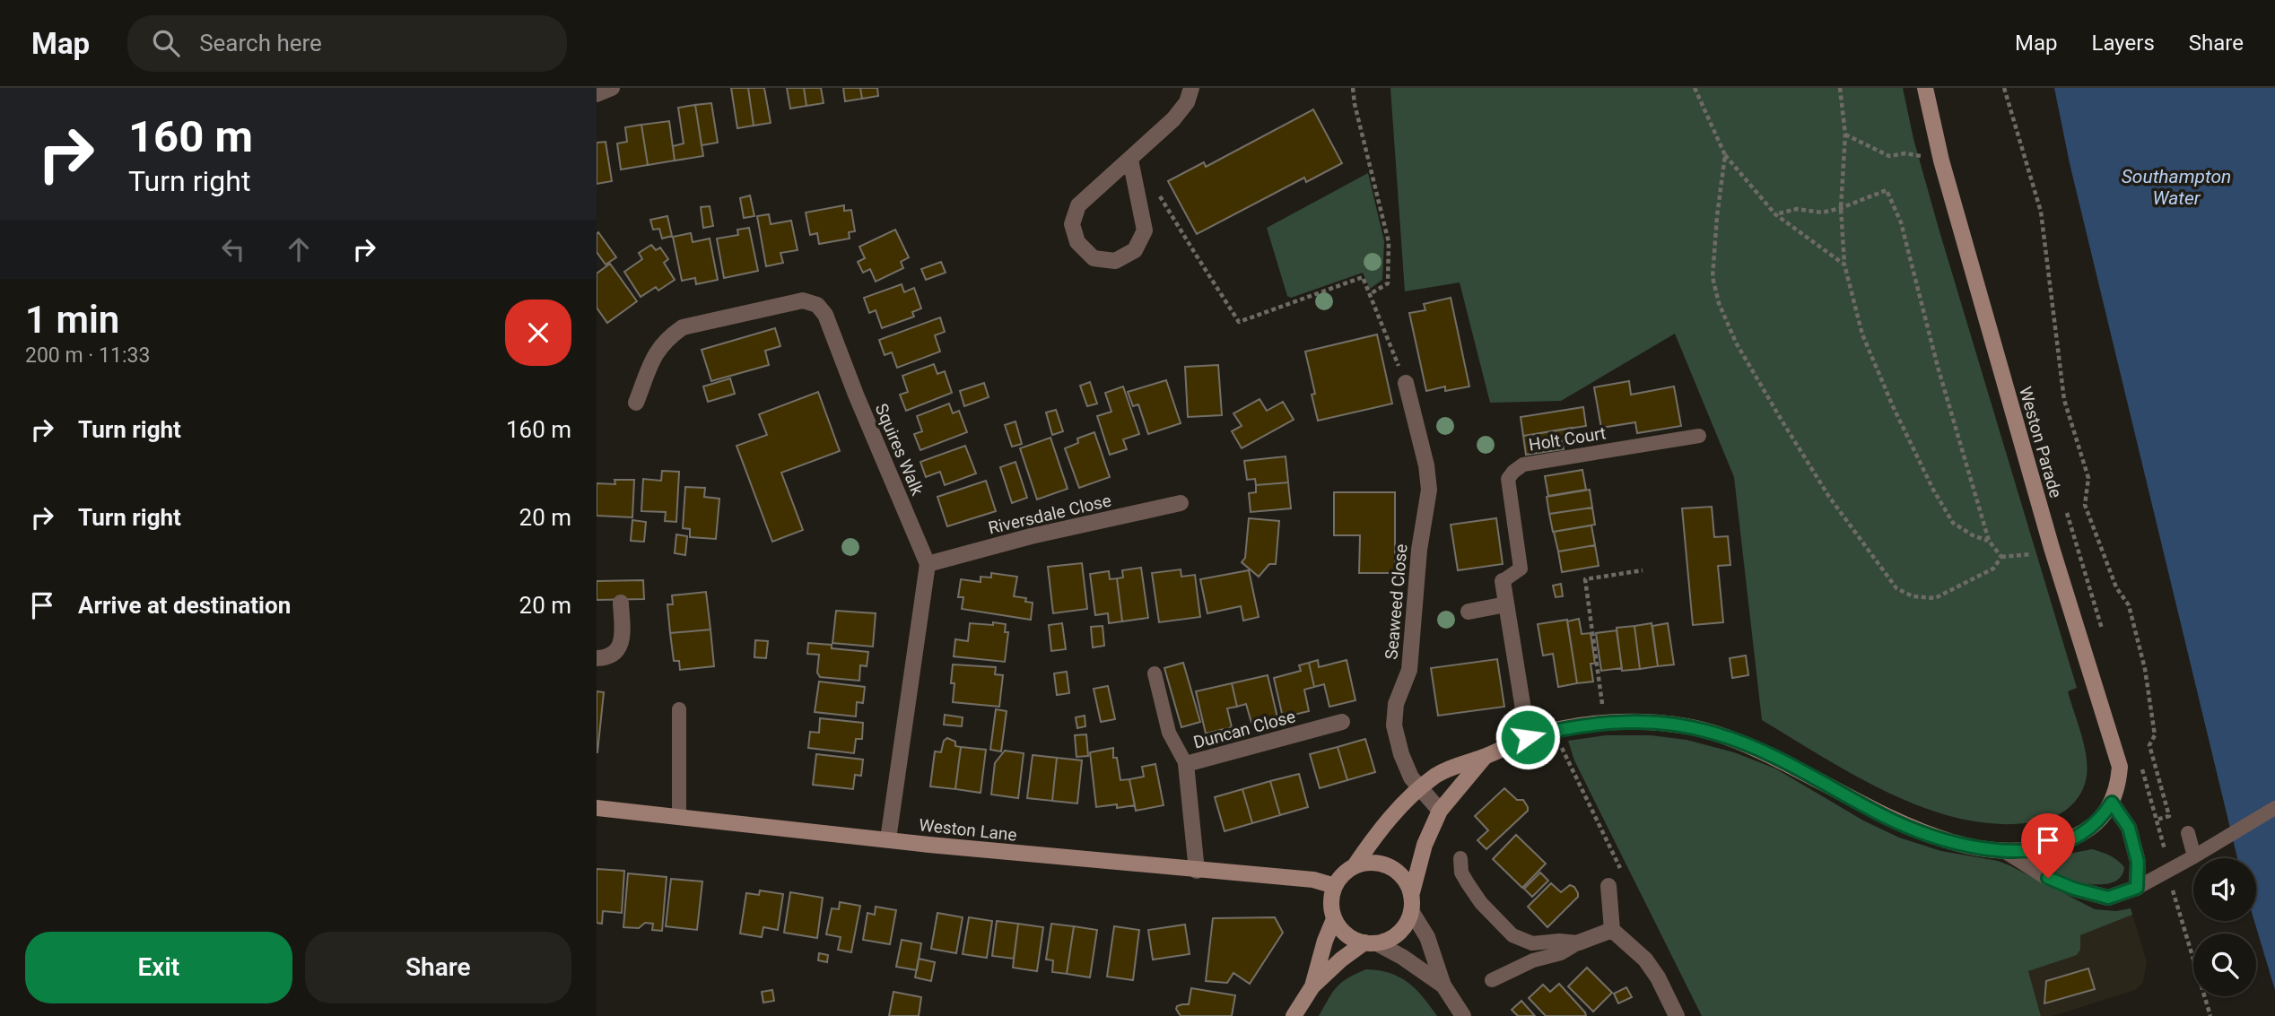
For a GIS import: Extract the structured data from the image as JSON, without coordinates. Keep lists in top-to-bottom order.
{
  "streets": {
    "street": [
      "Holt Court",
      "Weston Parade",
      "Squires Walk",
      "Riversdale Close",
      "Seaweed Close",
      "Duncan Close",
      "Weston Lane"
    ]
  },
  "crossings": [
    ["Squires Walk", "Riversdale Close"],
    ["Duncan Close", "Weston Lane"]
  ],
  "water": ["Southampton Water"],
  "page": {
    "header": "Map",
    "search": "Search here",
    "nav": ["Map", "Layers", "Share"],
    "turn": ["160 m", "Turn right"],
    "heading": ["1 min", "200 m · 11:33"],
    "list": [
      {
        "name": "Turn right",
        "value": "160 m"
      },
      {
        "name": "Turn right",
        "value": "20 m"
      },
      {
        "name": "Arrive at destination",
        "value": "20 m"
      }
    ],
    "buttons": ["Exit", "Share"]
  }
}
